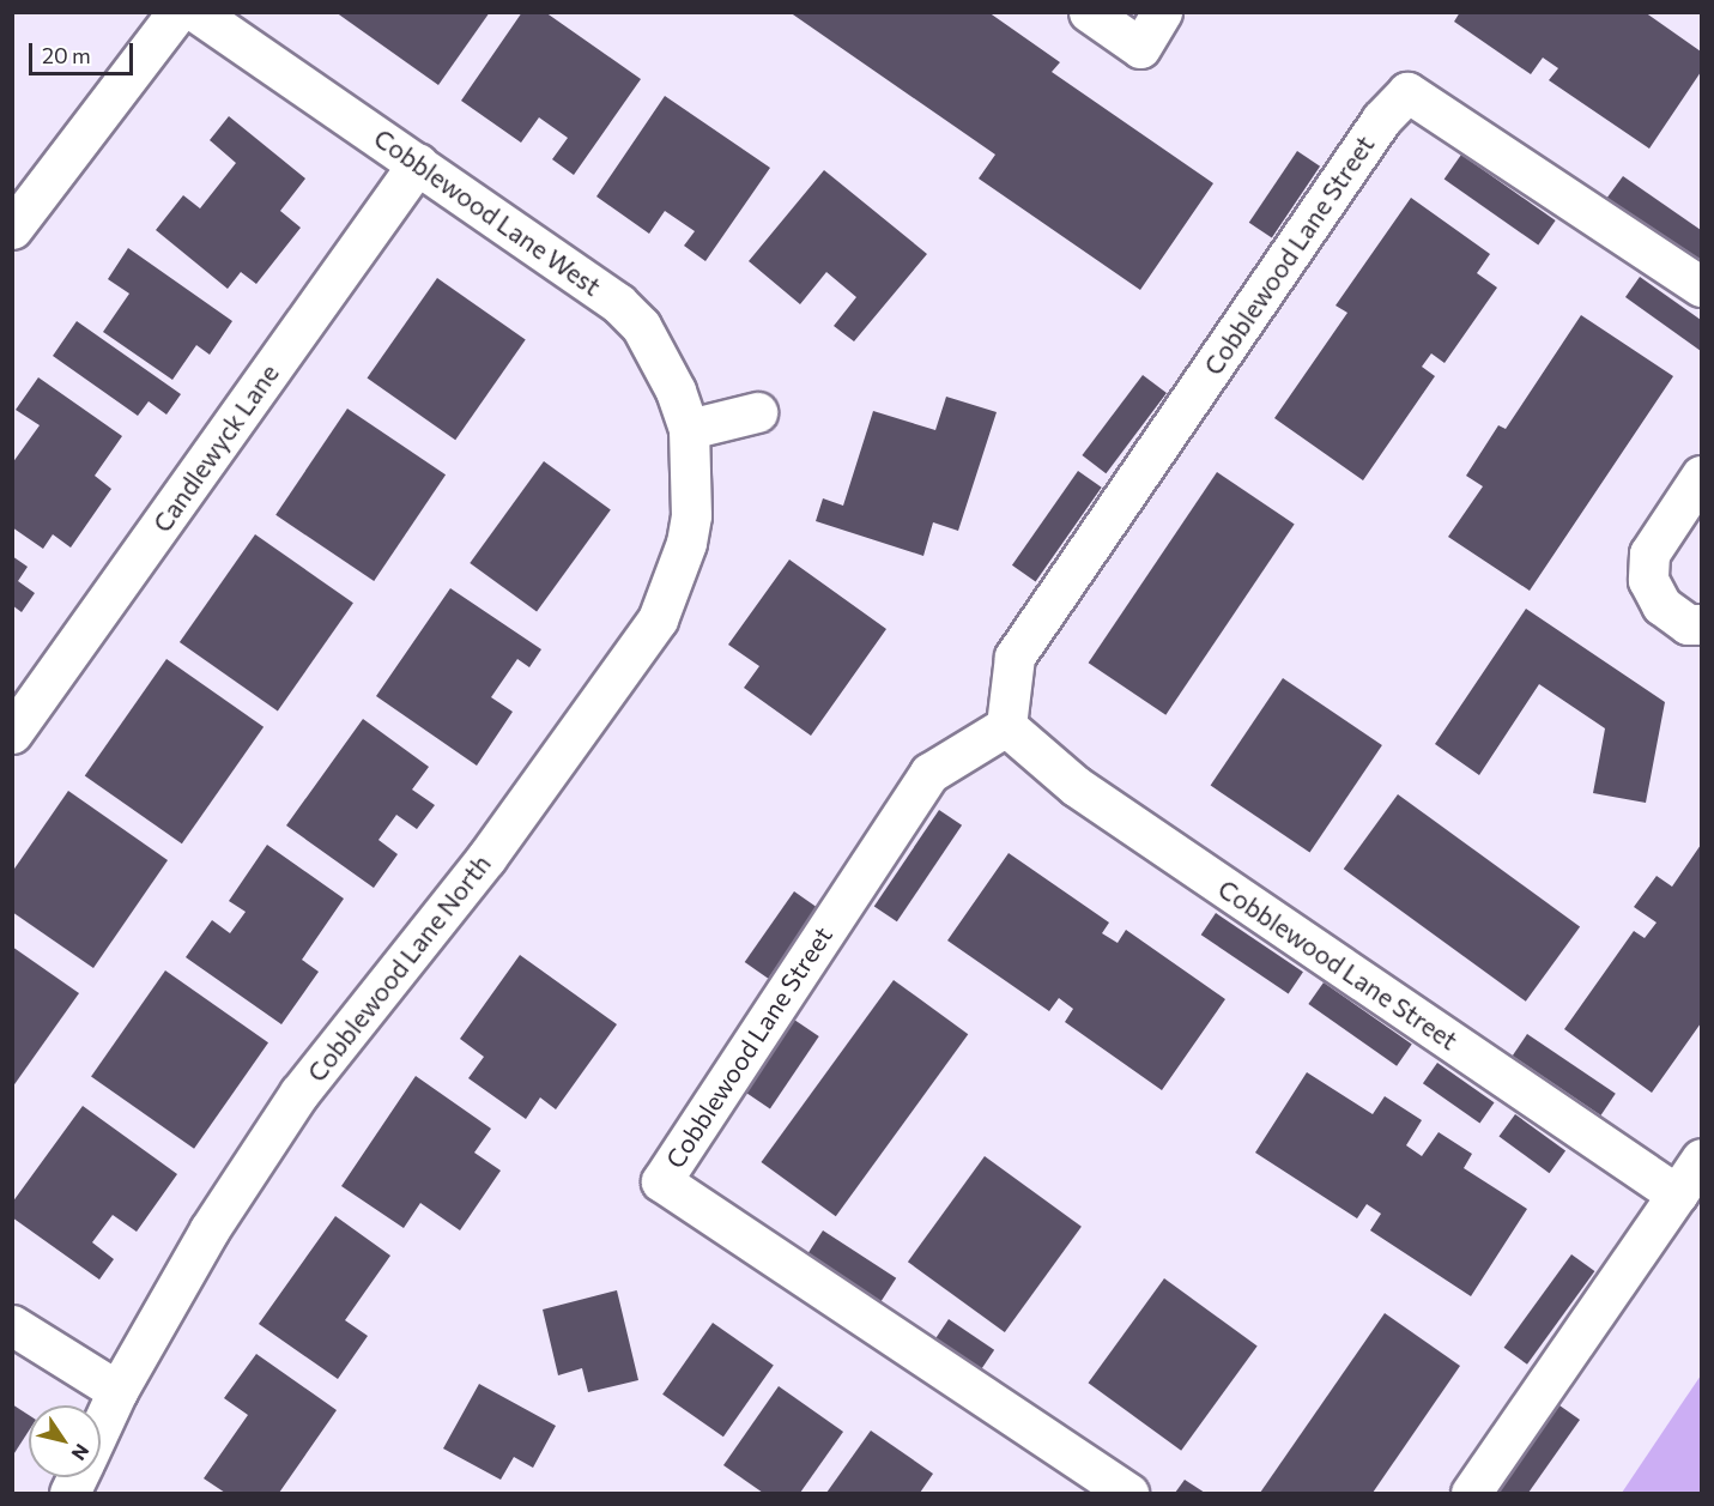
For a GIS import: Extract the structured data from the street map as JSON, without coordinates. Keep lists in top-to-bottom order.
{
  "streets": {
    "street": [
      "Cobblewood Lane West",
      "Cobblewood Lane Street",
      "Candlewyck Lane",
      "Cobblewood Lane North"
    ]
  },
  "crossings": [
    ["Cobblewood Lane West", "Candlewyck Lane"],
    ["Cobblewood Lane West", "Cobblewood Lane North"]
  ],
  "scale_bar": "20 m",
  "north": "bottom right"
}
